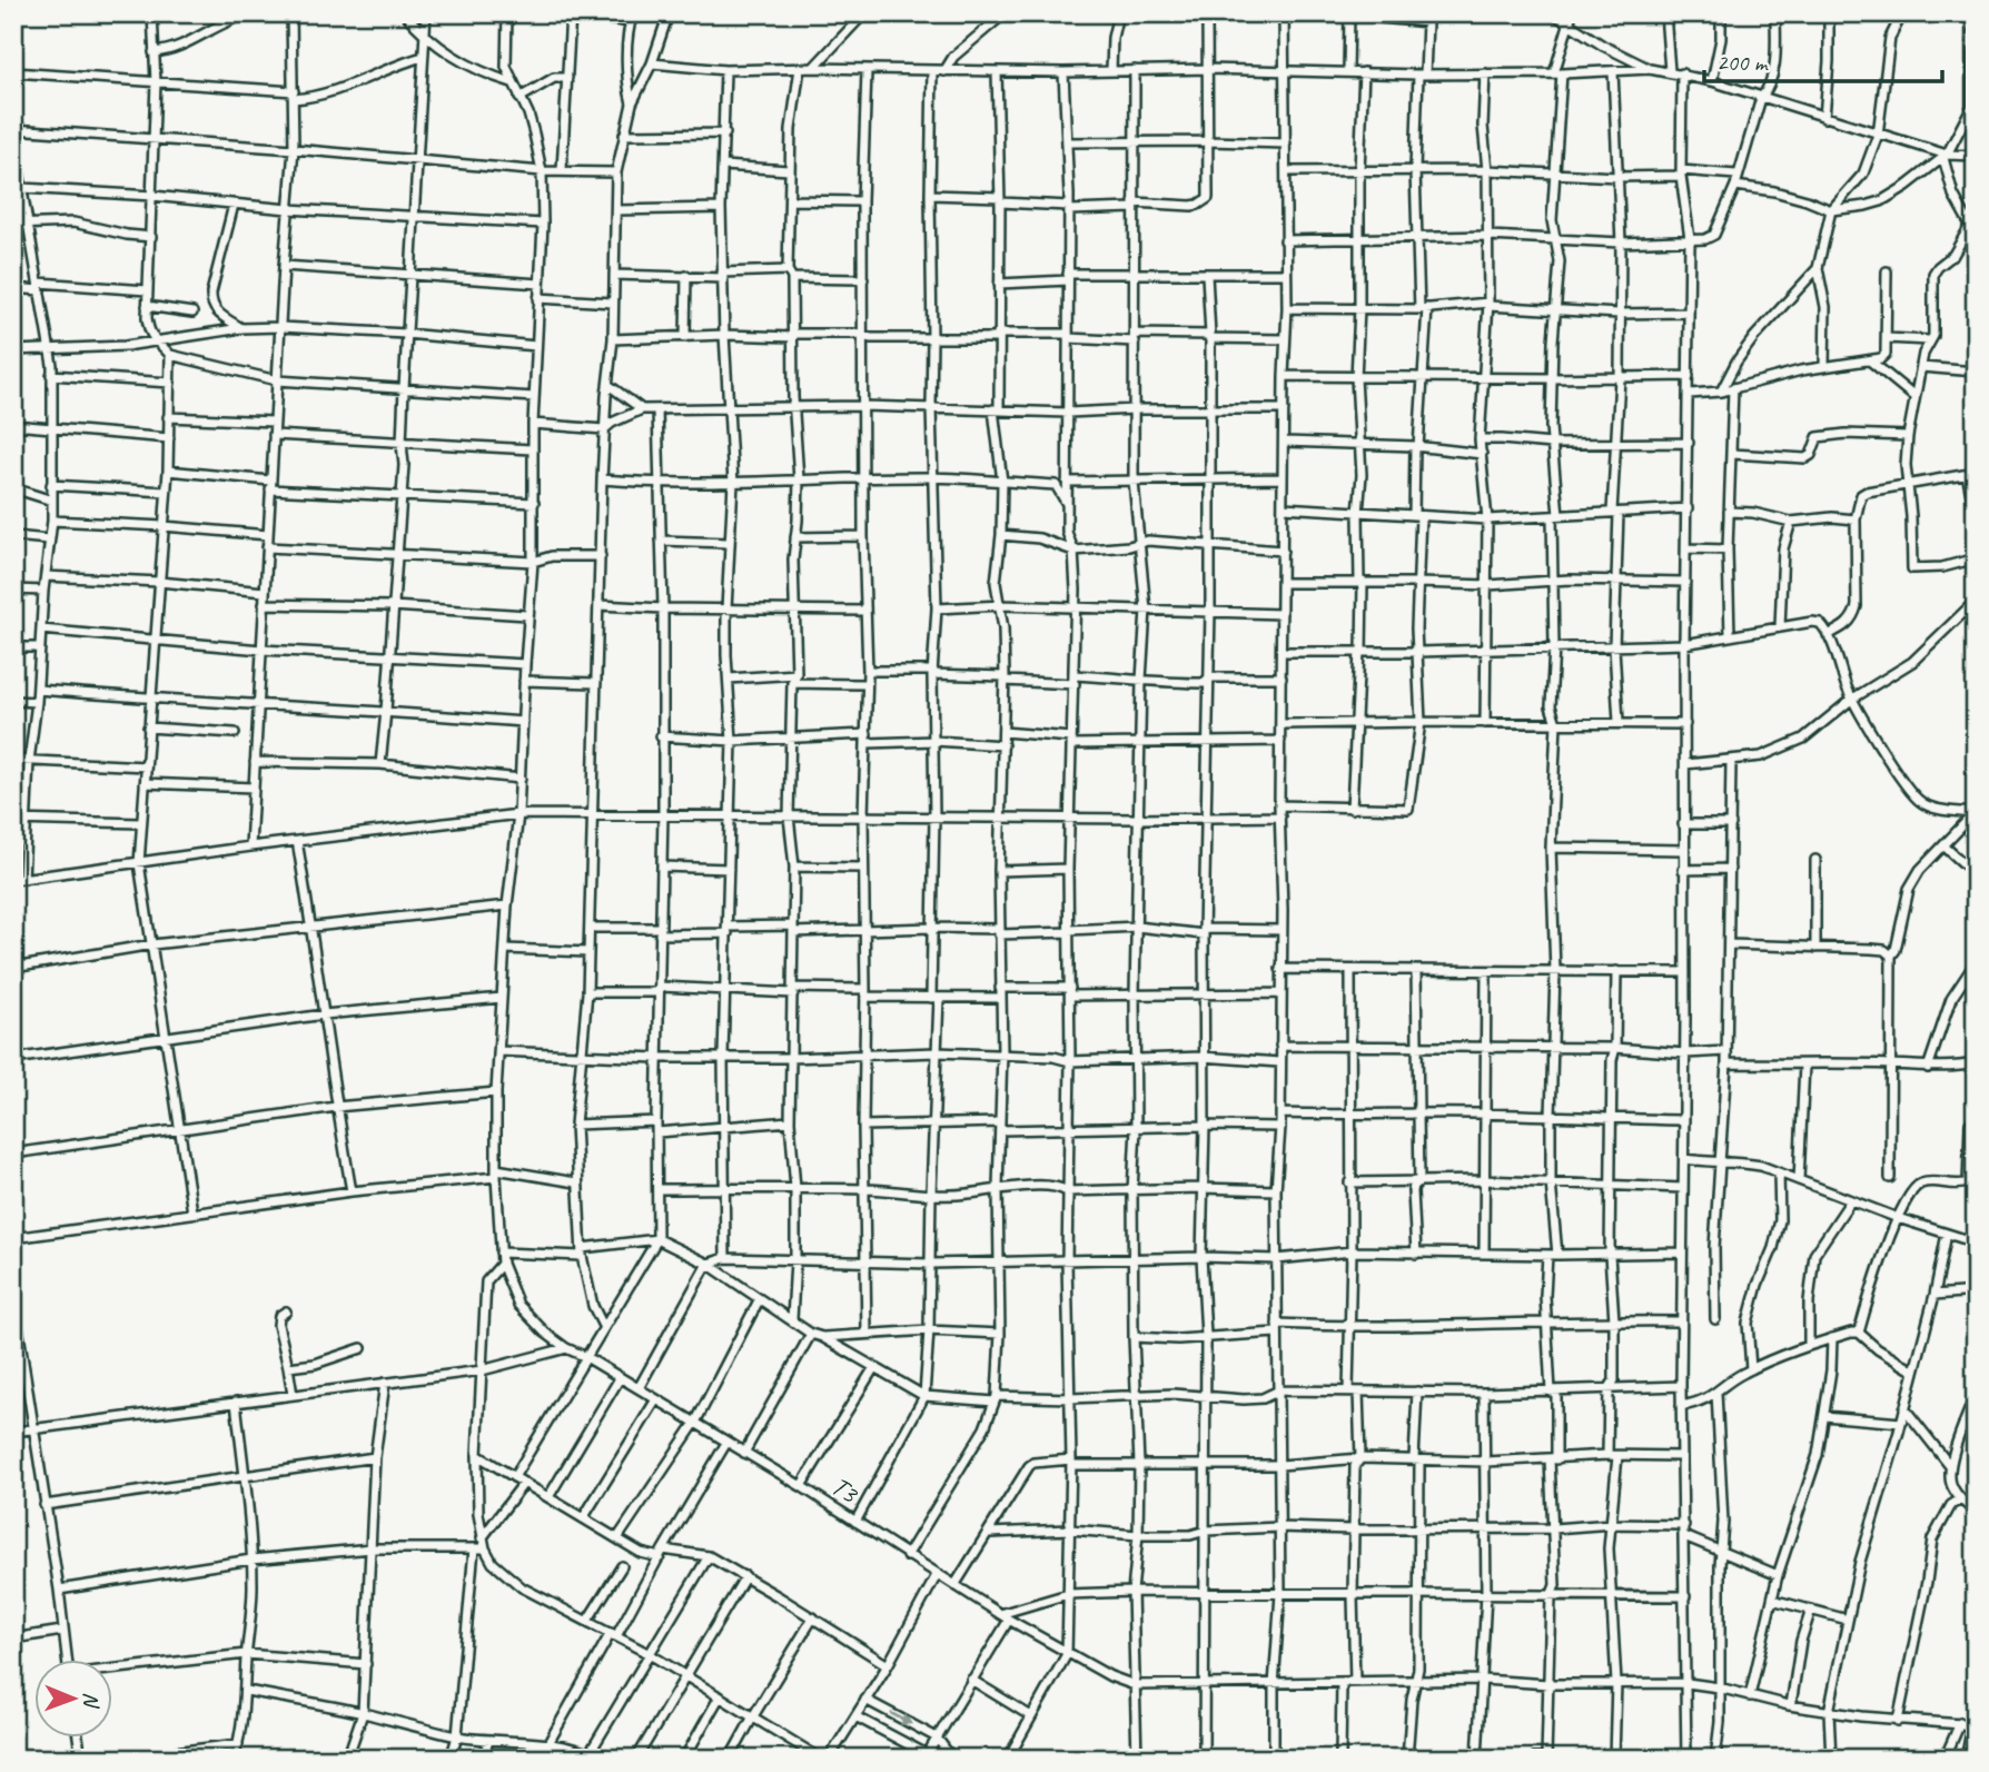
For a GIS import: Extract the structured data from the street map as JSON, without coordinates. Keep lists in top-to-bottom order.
{
  "streets": {
    "street": ["T3"]
  },
  "scale_bar": "200 m",
  "north": "right"
}
